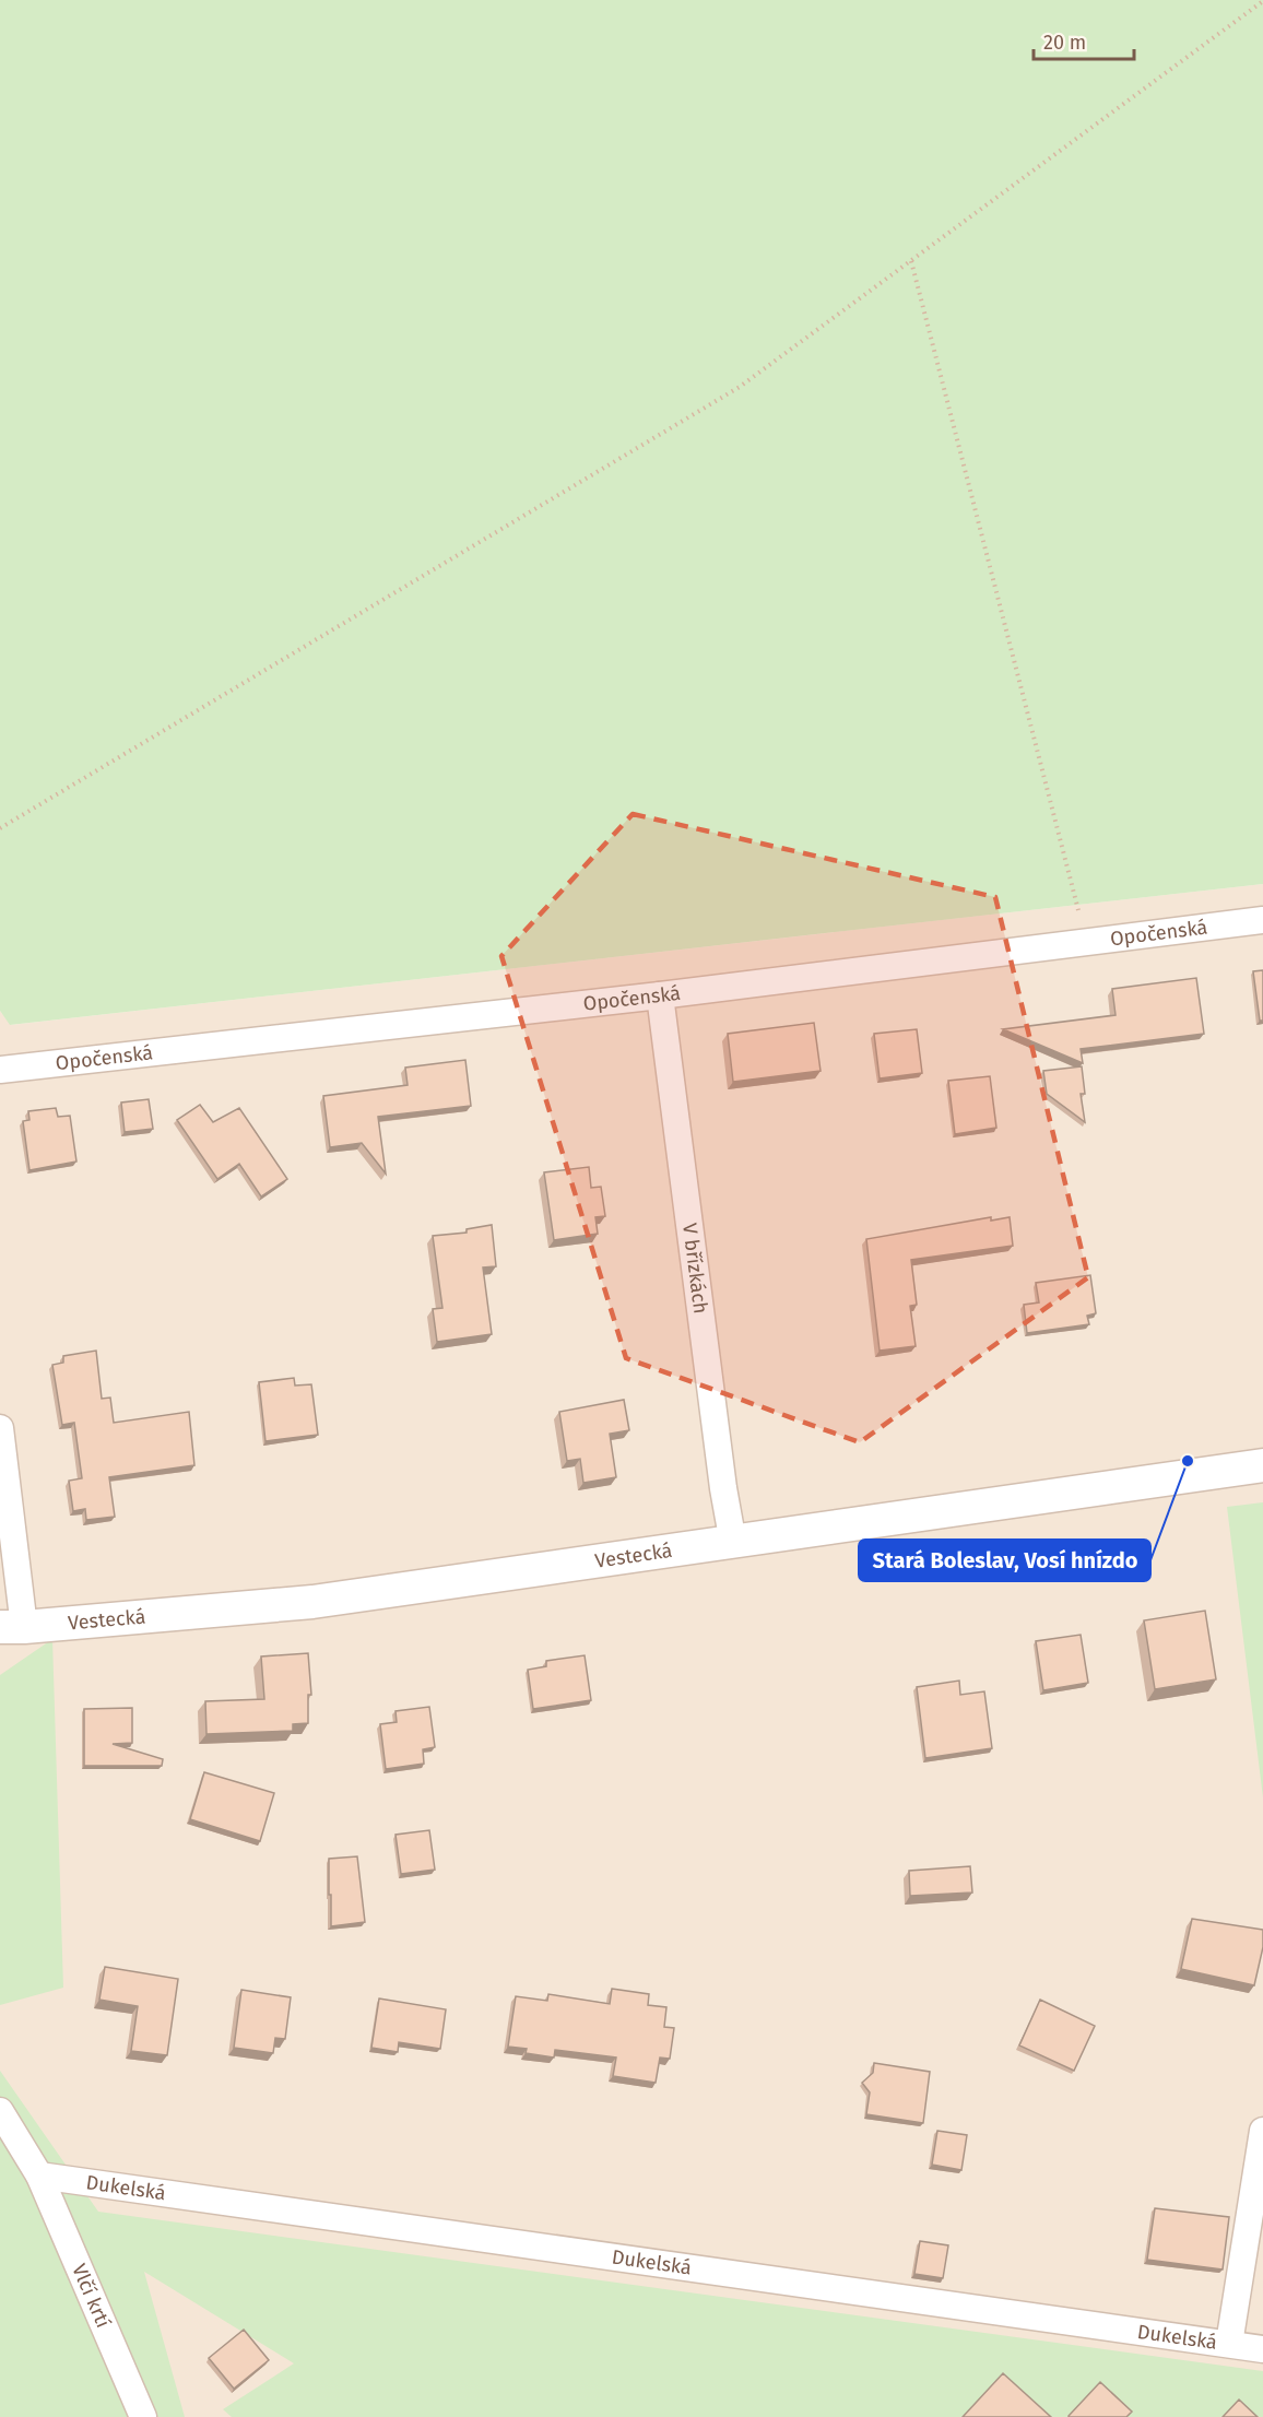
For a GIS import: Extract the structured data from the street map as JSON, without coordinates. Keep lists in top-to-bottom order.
{
  "streets": {
    "street": [
      "Opočenská",
      "V břízkách",
      "Vestecká",
      "Dukelská",
      "Vlčí krtí"
    ]
  },
  "crossings": [
    ["Opočenská", "V břízkách"],
    ["V břízkách", "Vestecká"],
    ["Dukelská", "Vlčí krtí"]
  ],
  "places": ["Stará Boleslav, Vosí hnízdo"],
  "scale_bar": "20 m"
}
